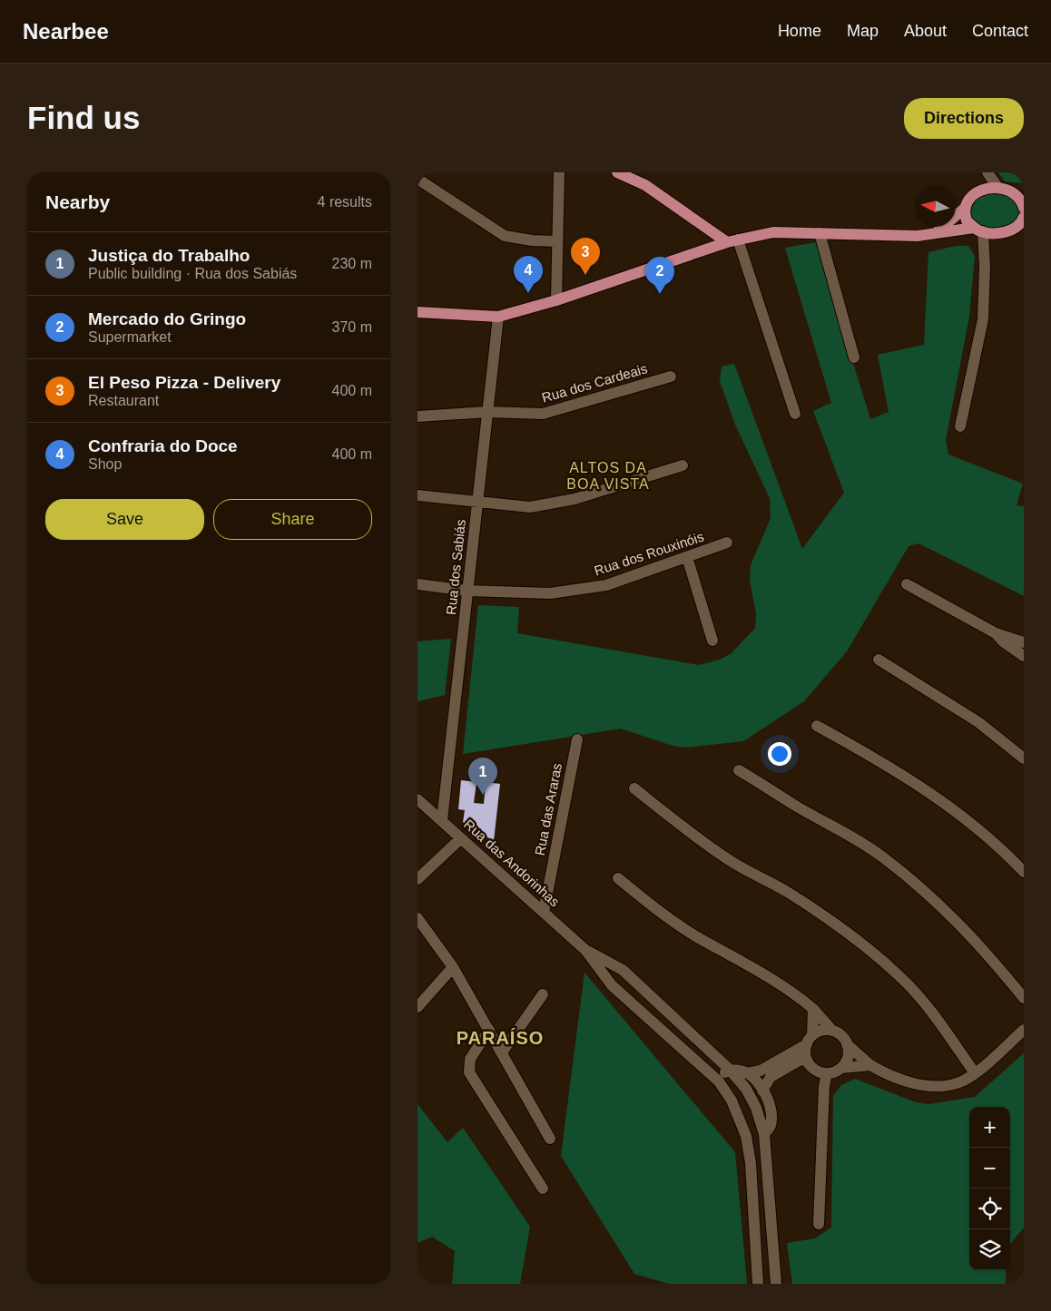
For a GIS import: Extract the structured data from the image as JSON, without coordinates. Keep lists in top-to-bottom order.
{
  "streets": {
    "street": [
      "Rua dos Cardeais",
      "Rua dos Rouxinóis",
      "Rua dos Sabiás",
      "Rua das Araras",
      "Rua das Andorinhas"
    ]
  },
  "crossings": [
    ["Rua dos Cardeais", "Rua dos Sabiás"],
    ["Rua dos Rouxinóis", "Rua dos Sabiás"],
    ["Rua dos Sabiás", "Rua das Andorinhas"],
    ["Rua das Araras", "Rua das Andorinhas"]
  ],
  "districts": ["ALTOS DA BOA VISTA", "PARAÍSO"],
  "north": "left",
  "page": {
    "header": "Nearbee",
    "nav": [
      "Home",
      "Map",
      "About",
      "Contact"
    ],
    "buttons": [
      "Directions",
      ["Save", "Share"]
    ],
    "title": "Find us",
    "heading": ["Nearby", "4 results"],
    "list": [
      {
        "mark": "1",
        "name": "Justiça do Trabalho",
        "note": "Public building · Rua dos Sabiás",
        "value": "230 m"
      },
      {
        "mark": "2",
        "name": "Mercado do Gringo",
        "note": "Supermarket",
        "value": "370 m"
      },
      {
        "mark": "3",
        "name": "El Peso Pizza - Delivery",
        "note": "Restaurant",
        "value": "400 m"
      },
      {
        "mark": "4",
        "name": "Confraria do Doce",
        "note": "Shop",
        "value": "400 m"
      }
    ],
    "pins": [
      "3",
      "4",
      "2",
      "1"
    ],
    "map_buttons": ["+", "−"]
  }
}
